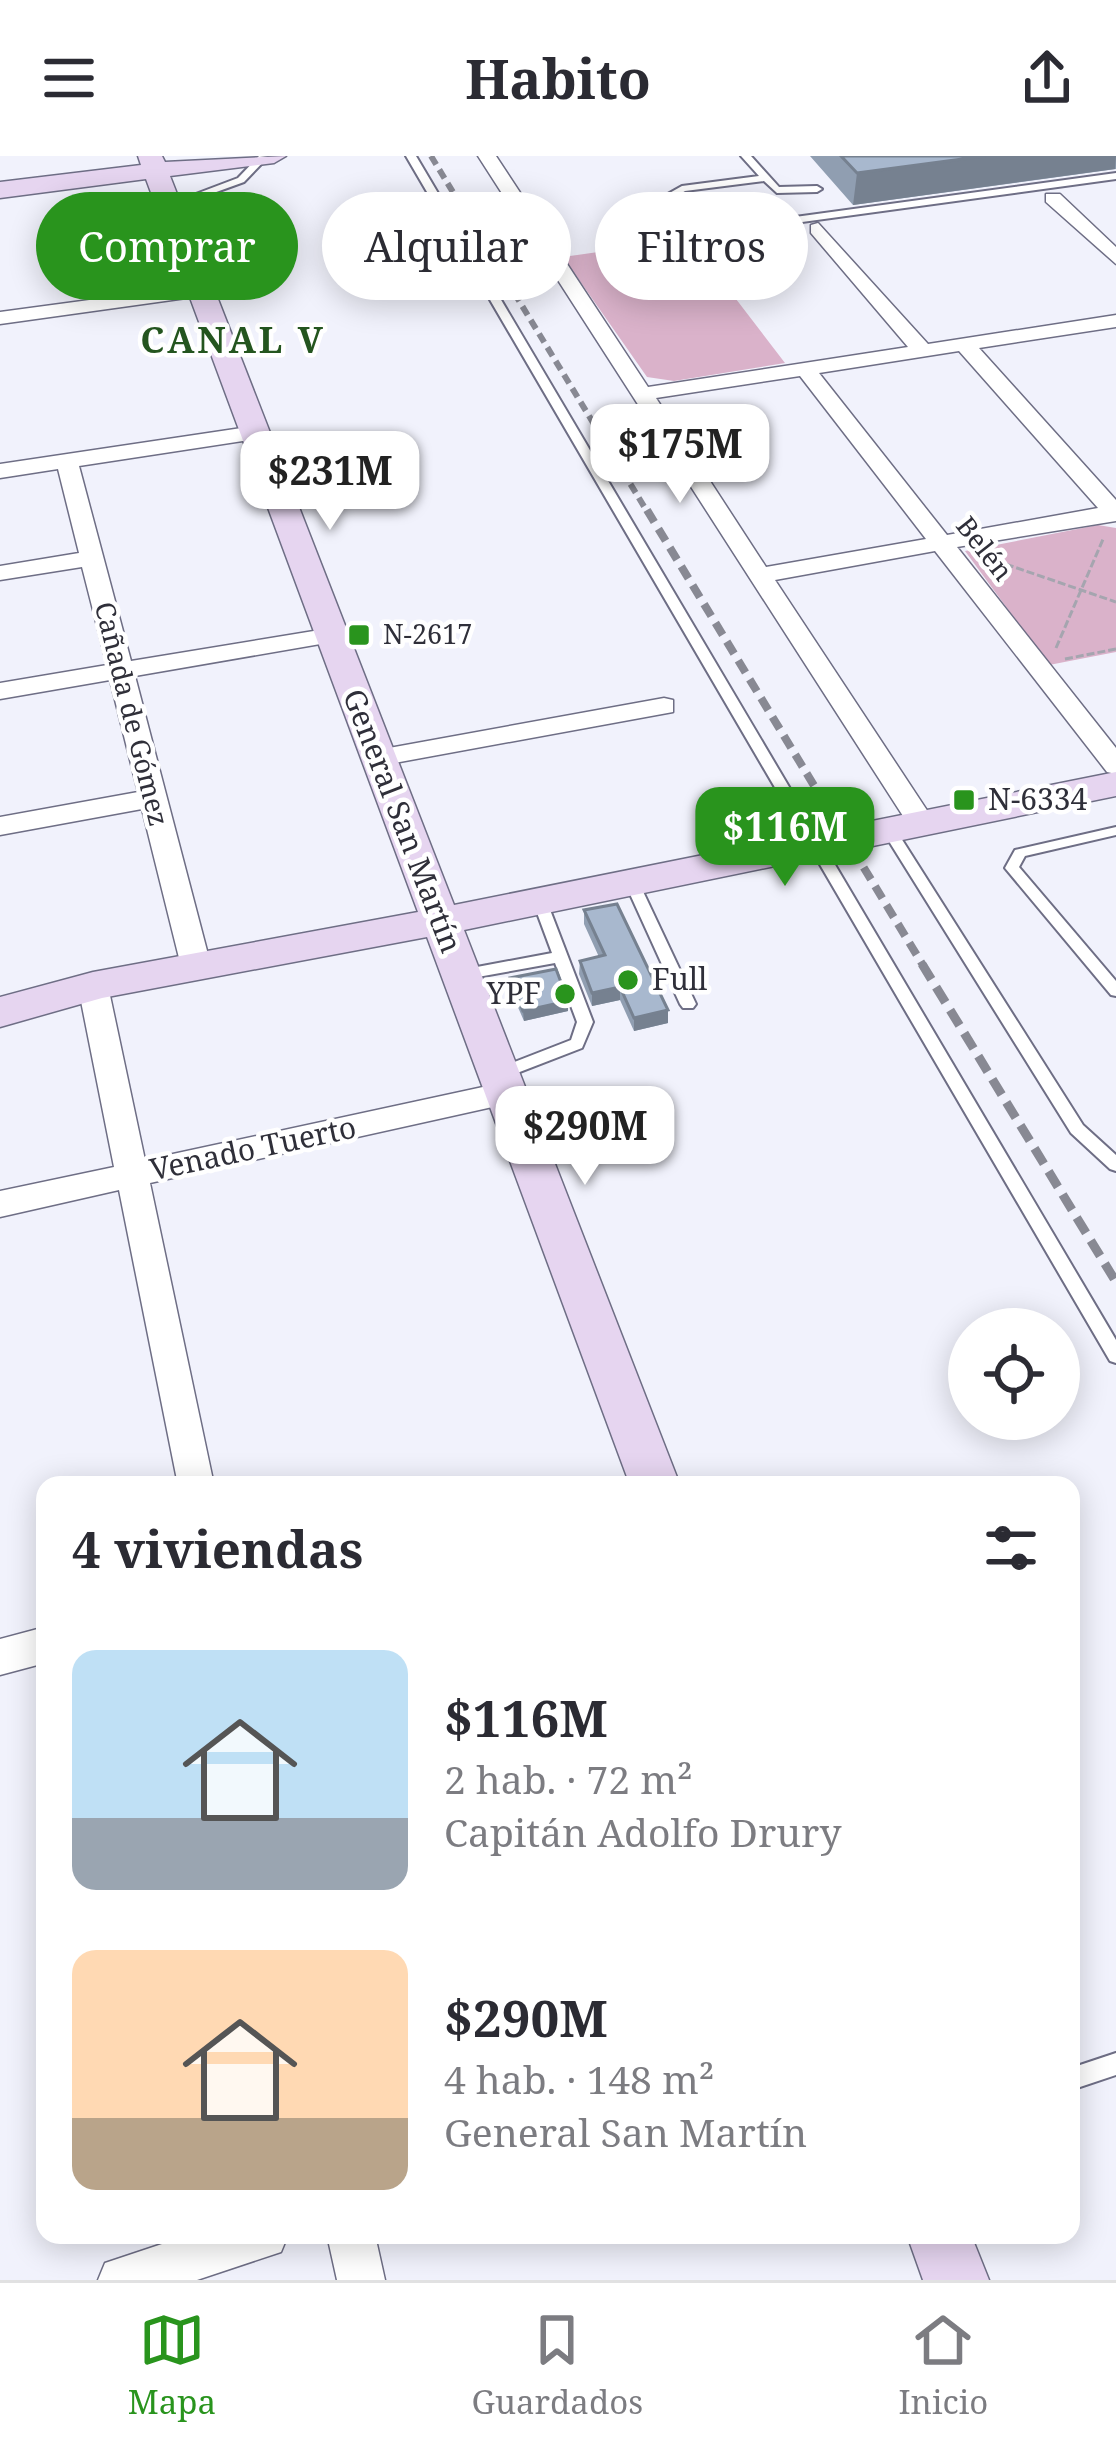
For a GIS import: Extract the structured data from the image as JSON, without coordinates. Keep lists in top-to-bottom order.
{
  "streets": {
    "main road": ["General San Martín"],
    "street": ["Belén", "Cañada de Gómez", "Venado Tuerto"]
  },
  "crossings": [
    ["General San Martín", "Venado Tuerto"]
  ],
  "districts": ["CANAL V"],
  "places": {
    "transit": ["N-2617", "N-6334"],
    "other": ["Full", "YPF"]
  },
  "page": {
    "header": "Habito",
    "chip": ["Comprar", "Alquilar", "Filtros"],
    "price": [
      "$175M",
      "$231M",
      "$116M",
      "$290M"
    ],
    "heading": "4 viviendas",
    "list": [
      {
        "name": "$116M",
        "note": "2 hab. · 72 m² · Capitán Adolfo Drury"
      },
      {
        "name": "$290M",
        "note": "4 hab. · 148 m² · General San Martín"
      }
    ],
    "tabs": ["Mapa", "Guardados", "Inicio"]
  }
}
